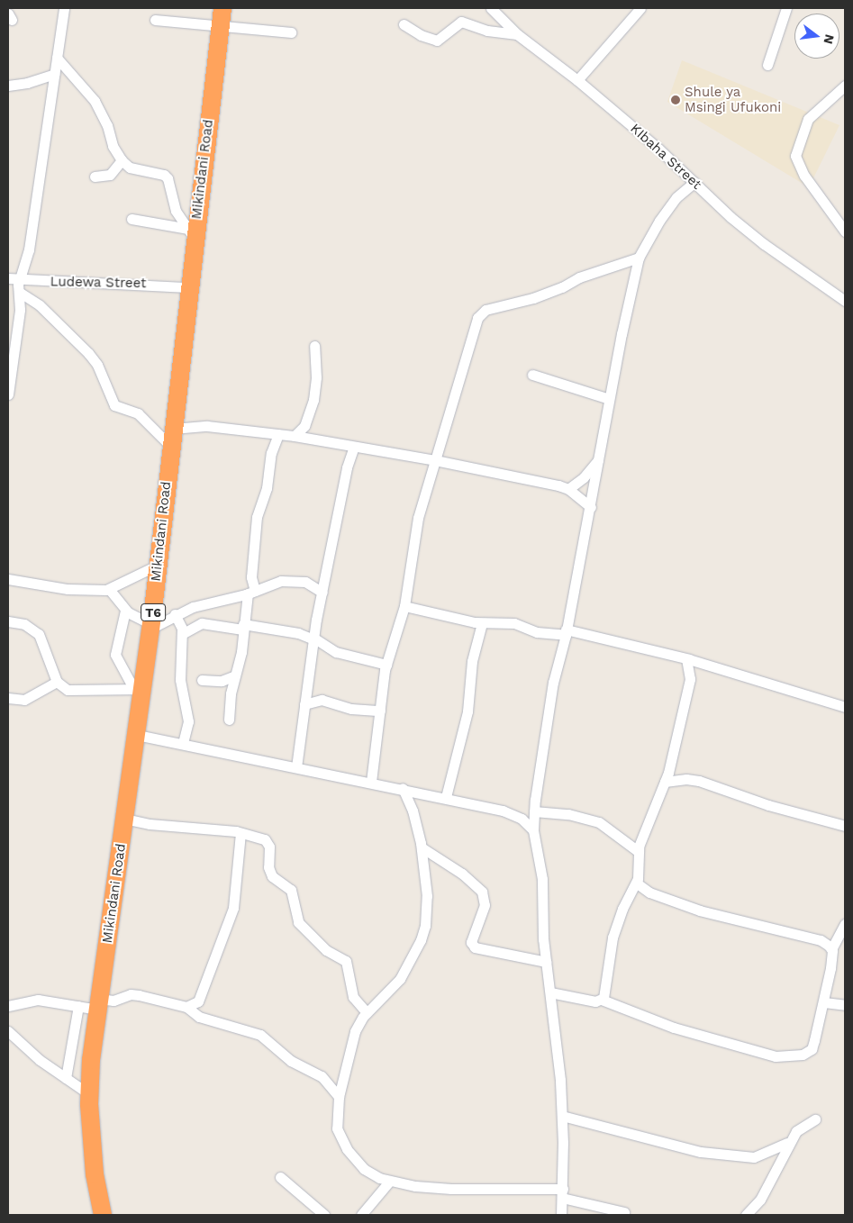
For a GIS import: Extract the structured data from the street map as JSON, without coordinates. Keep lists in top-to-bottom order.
{
  "streets": {
    "highway": ["Mikindani Road", "T6"],
    "street": ["KIbaha Street", "Ludewa Street"]
  },
  "crossings": [
    ["Mikindani Road", "Ludewa Street"]
  ],
  "places": ["Shule ya Msingi Ufukoni"],
  "north": "right"
}
